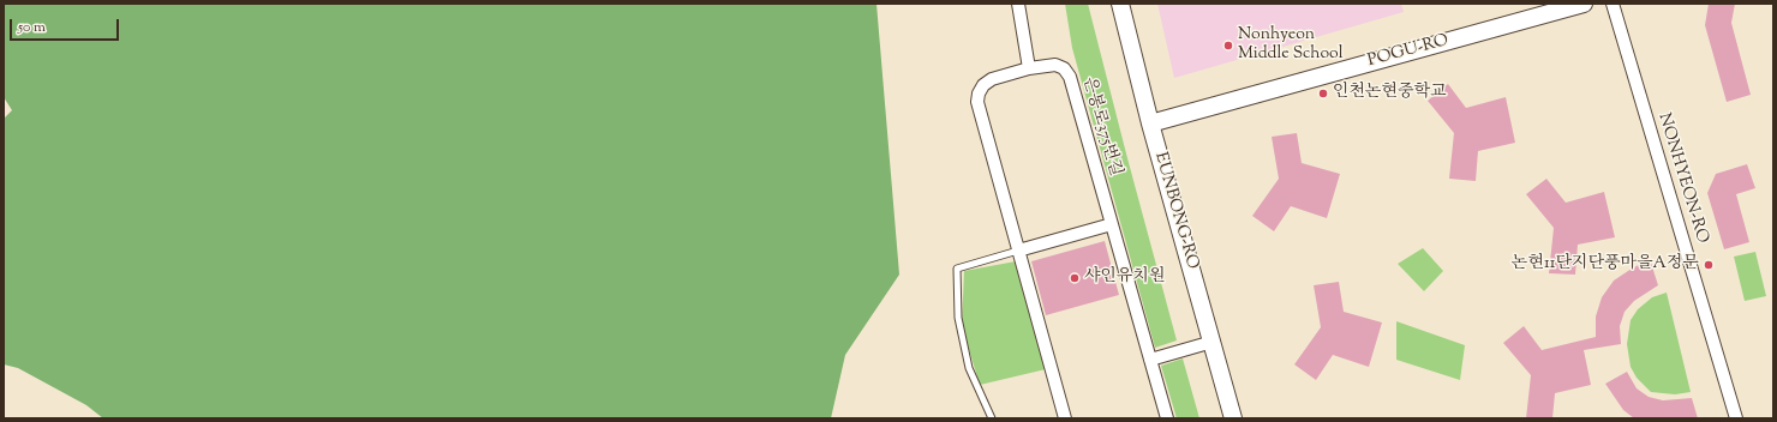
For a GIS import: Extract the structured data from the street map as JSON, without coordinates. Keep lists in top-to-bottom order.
{
  "streets": {
    "street": [
      "POGU-RO",
      "은봉로375번길",
      "NONHYEON-RO",
      "EUNBONG-RO"
    ]
  },
  "crossings": [
    ["POGU-RO", "EUNBONG-RO"]
  ],
  "places": [
    "Nonhyeon Middle School",
    "인천논현중학교",
    "논현11단지단풍마을A정문",
    "샤인유치원"
  ],
  "scale_bar": "50 m"
}
